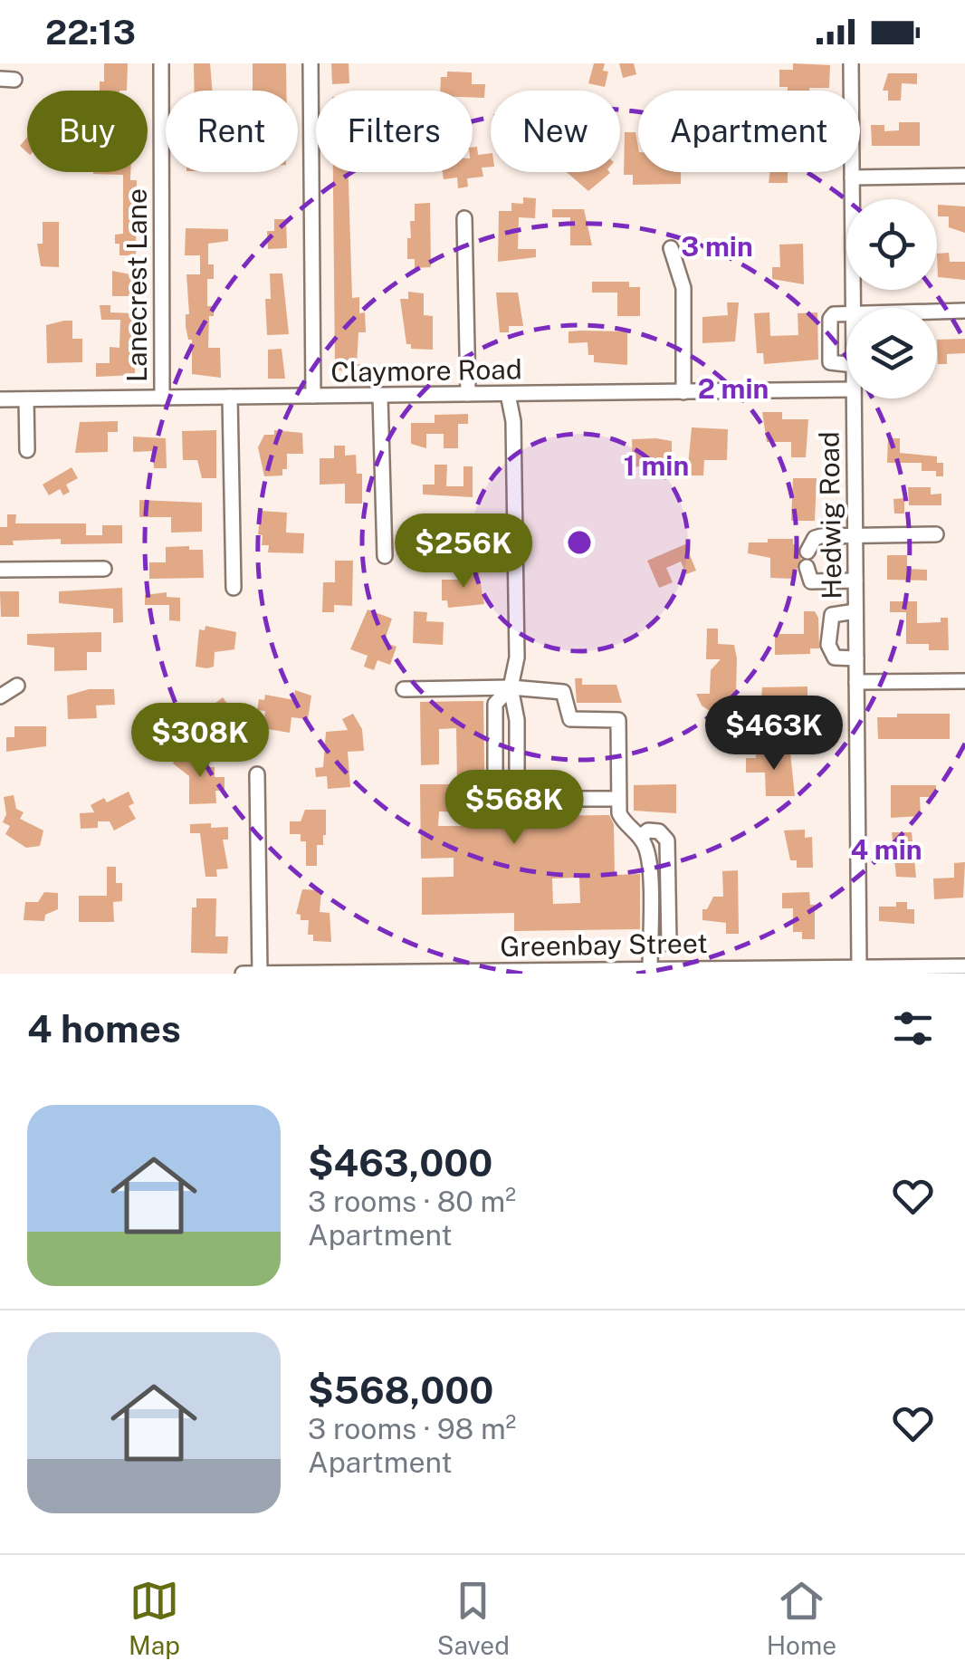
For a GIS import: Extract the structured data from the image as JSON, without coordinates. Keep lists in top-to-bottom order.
{
  "streets": {
    "street": [
      "Lanecrest Lane",
      "Claymore Road",
      "Hedwig Road",
      "Greenbay Street"
    ]
  },
  "crossings": [
    ["Lanecrest Lane", "Claymore Road"],
    ["Hedwig Road", "Greenbay Street"]
  ],
  "page": {
    "status": "22:13",
    "chip": [
      "Buy",
      "Rent",
      "Filters",
      "New",
      "Apartment"
    ],
    "price": [
      "$256K",
      "$463K",
      "$308K",
      "$568K"
    ],
    "heading": "4 homes",
    "list": [
      {
        "name": "$463,000",
        "note": "3 rooms · 80 m² · Apartment"
      },
      {
        "name": "$568,000",
        "note": "3 rooms · 98 m² · Apartment"
      }
    ],
    "tabs": ["Map", "Saved", "Home"]
  },
  "rings": [
    "3 min",
    "2 min",
    "1 min",
    "4 min"
  ]
}
